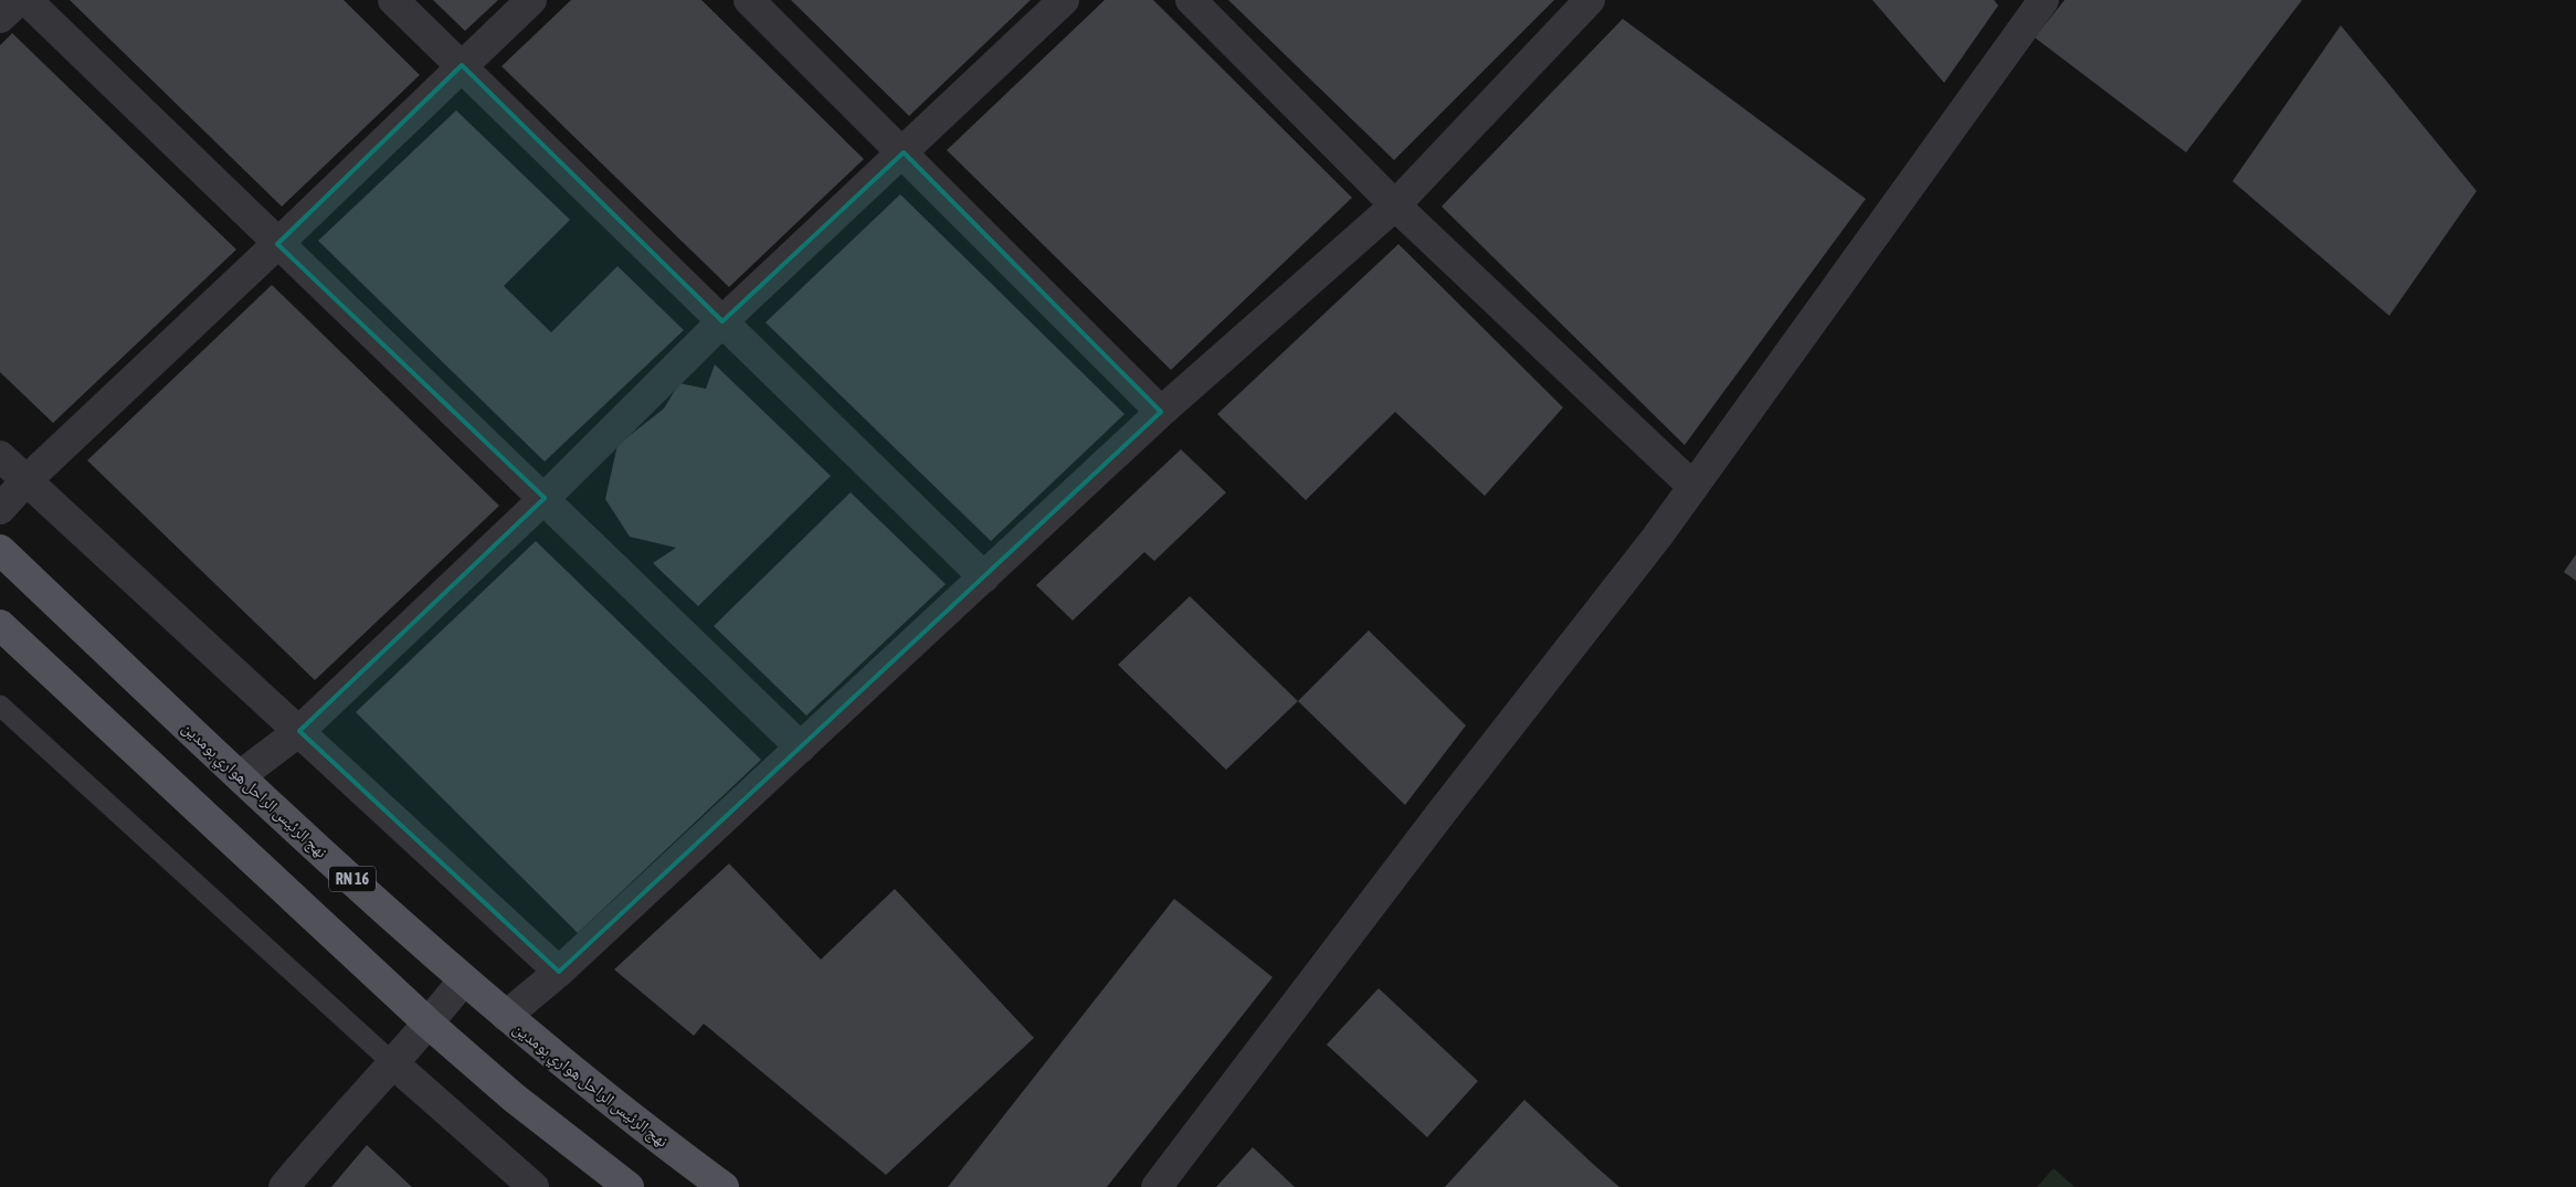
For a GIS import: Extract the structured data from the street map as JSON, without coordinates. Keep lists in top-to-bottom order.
{
  "streets": {
    "main road": ["نهج الرئيس الراحل هواري بومدين", "RN 16"]
  }
}
